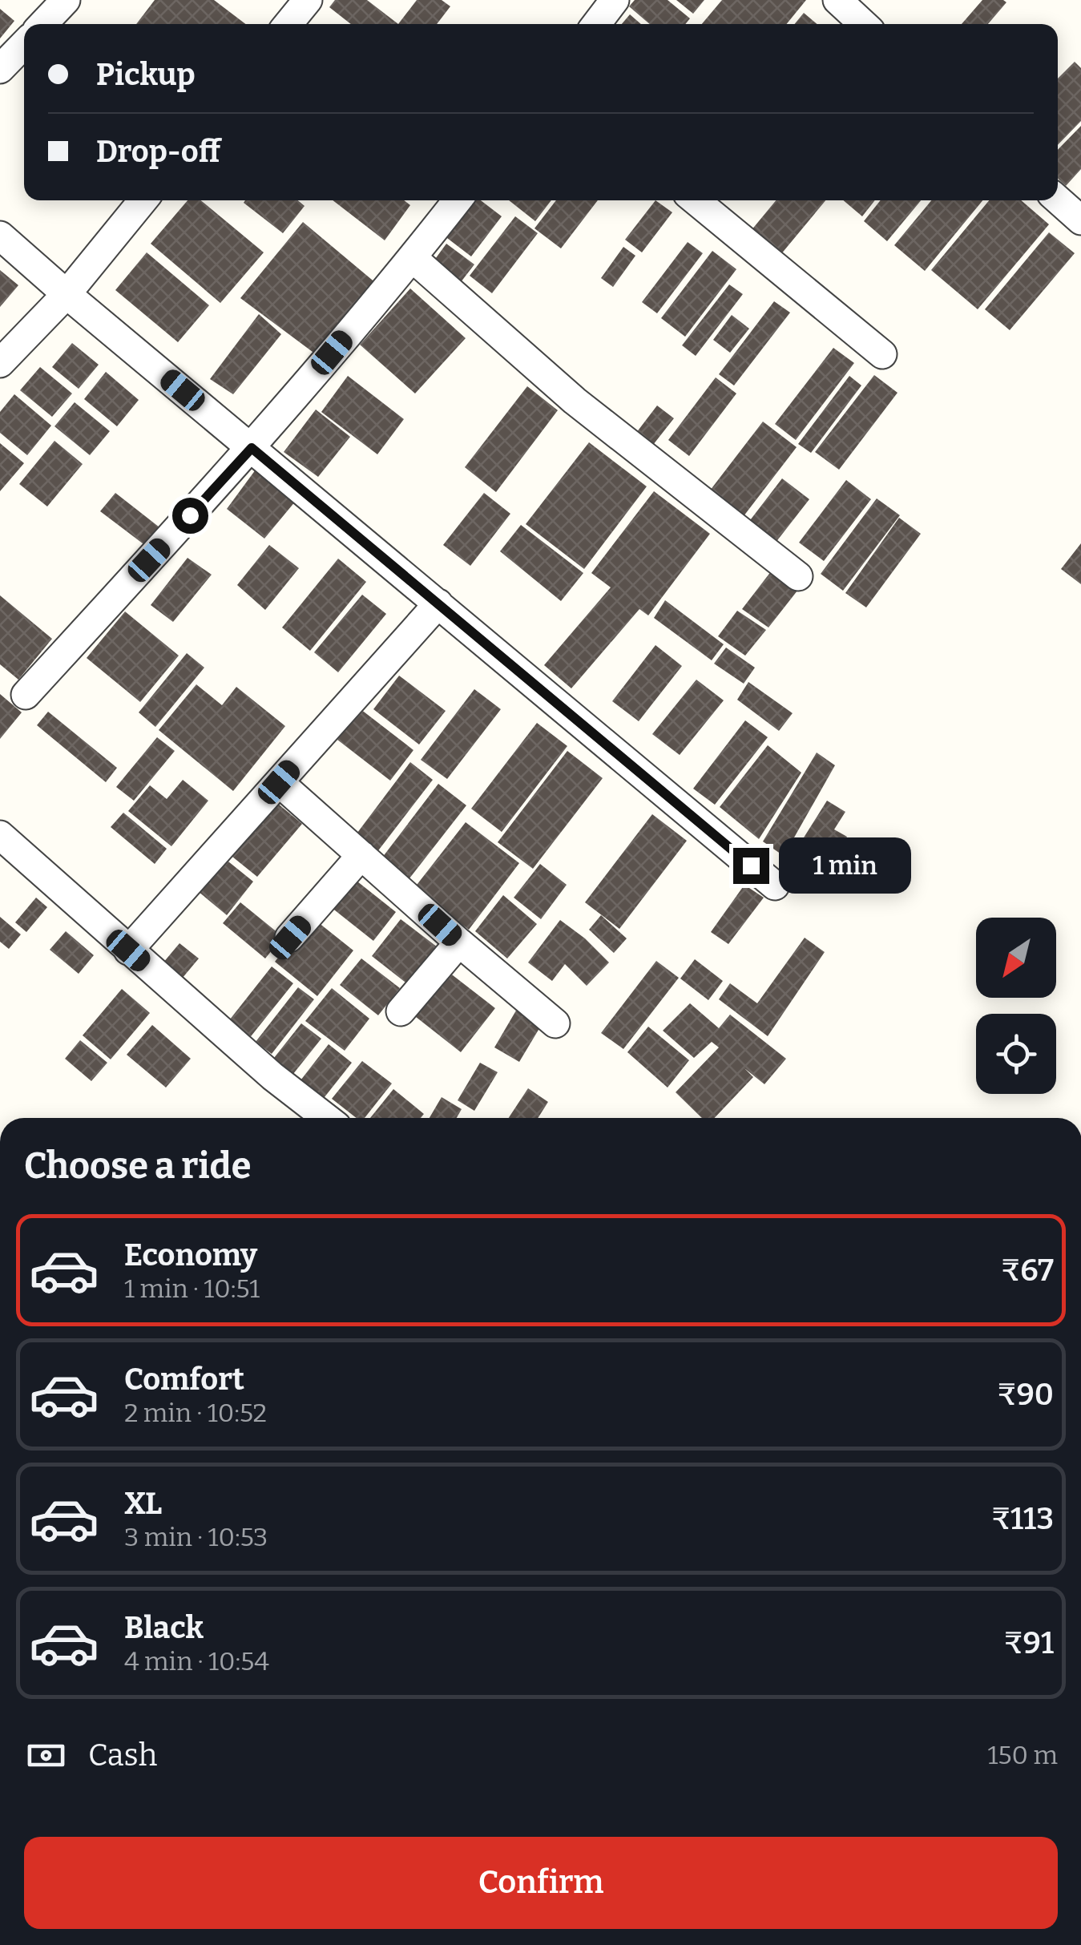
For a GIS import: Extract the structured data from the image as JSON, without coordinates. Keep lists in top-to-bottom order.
{
  "north": "bottom left",
  "page": {
    "banner": ["Pickup", "Drop-off"],
    "bubble": "1 min",
    "heading": "Choose a ride",
    "list": [
      {
        "name": "Economy",
        "note": "1 min · 10:51",
        "value": "₹67"
      },
      {
        "name": "Comfort",
        "note": "2 min · 10:52",
        "value": "₹90"
      },
      {
        "name": "XL",
        "note": "3 min · 10:53",
        "value": "₹113"
      },
      {
        "name": "Black",
        "note": "4 min · 10:54",
        "value": "₹91"
      }
    ],
    "pay": ["Cash", "150 m"],
    "buttons": "Confirm"
  }
}
